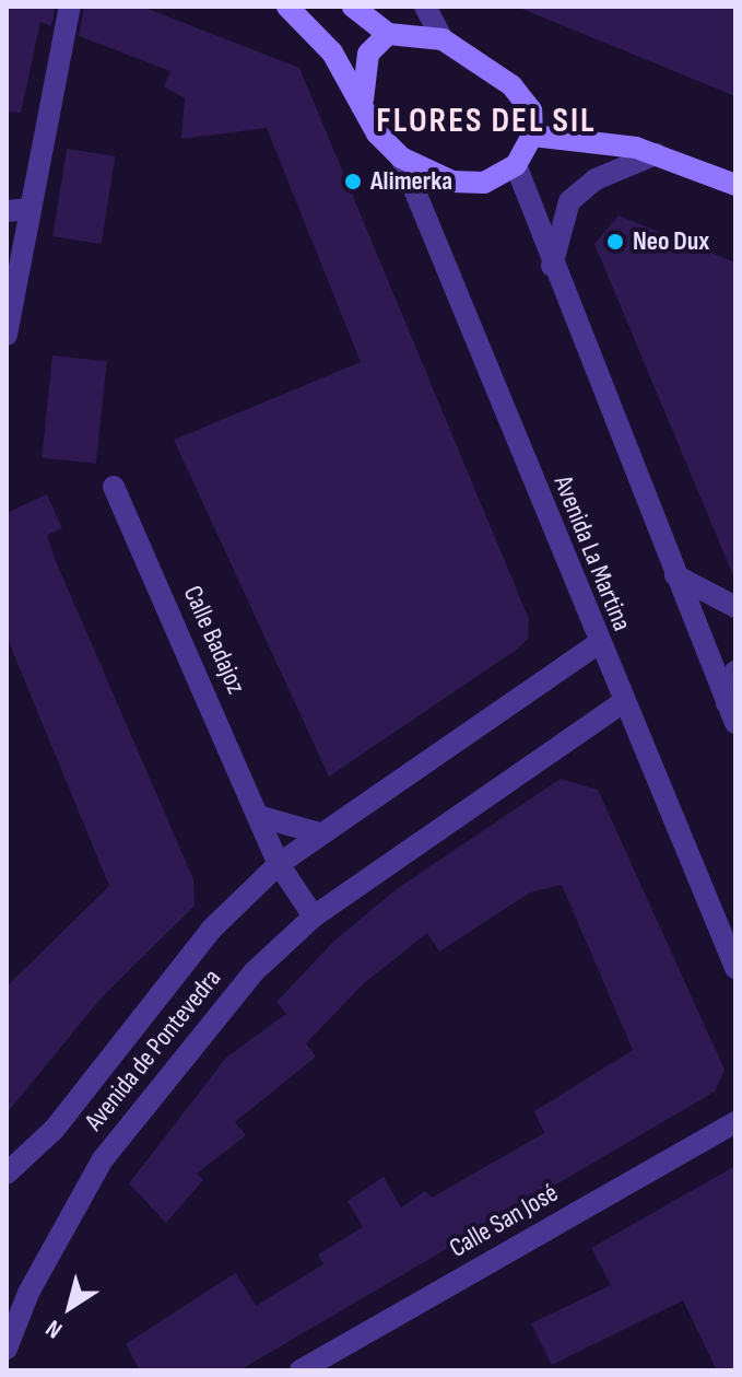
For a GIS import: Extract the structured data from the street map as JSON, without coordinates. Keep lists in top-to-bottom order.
{
  "streets": {
    "street": [
      "Avenida La Martina",
      "Calle Badajoz",
      "Avenida de Pontevedra",
      "Calle San José"
    ]
  },
  "crossings": [
    ["Avenida La Martina", "Avenida de Pontevedra"],
    ["Calle Badajoz", "Avenida de Pontevedra"]
  ],
  "districts": ["FLORES DEL SIL"],
  "places": ["Alimerka", "Neo Dux"],
  "north": "bottom left"
}
